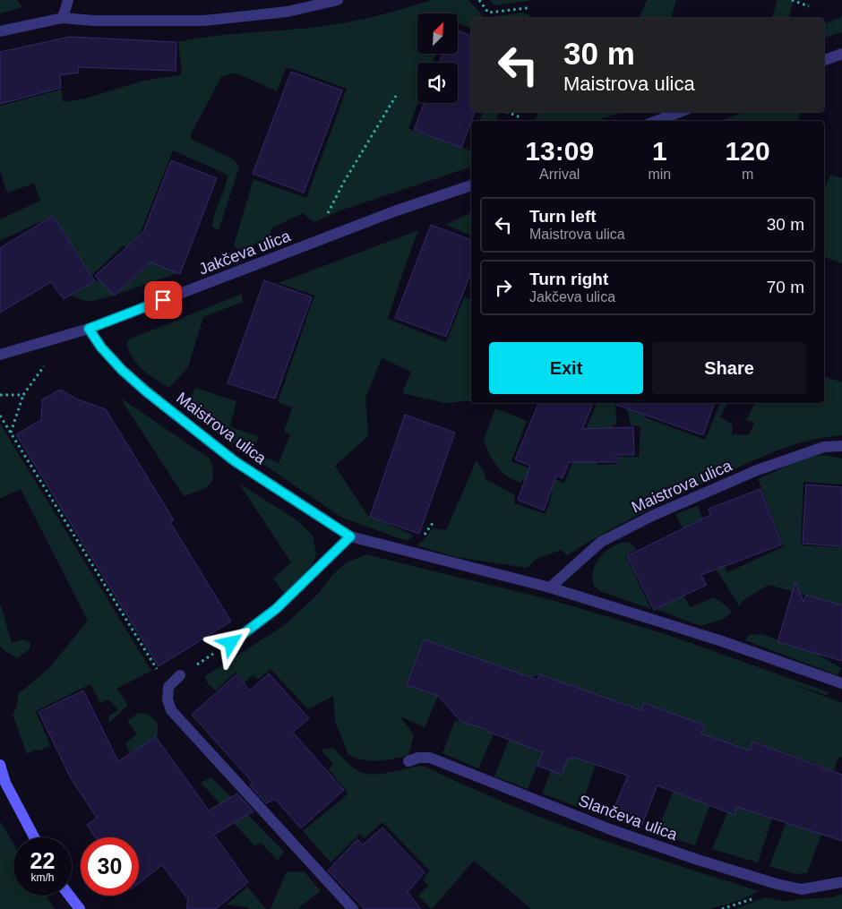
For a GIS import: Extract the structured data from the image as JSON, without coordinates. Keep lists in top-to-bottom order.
{
  "streets": {
    "street": ["Jakčeva ulica", "Maistrova ulica", "Slančeva ulica"]
  },
  "crossings": [
    ["Jakčeva ulica", "Maistrova ulica"]
  ],
  "north": "top right",
  "page": {
    "turn": ["30 m", "Maistrova ulica"],
    "eta": [
      "13:09",
      "Arrival",
      "1",
      "min",
      "120",
      "m"
    ],
    "list": [
      {
        "name": "Turn left",
        "note": "Maistrova ulica",
        "value": "30 m"
      },
      {
        "name": "Turn right",
        "note": "Jakčeva ulica",
        "value": "70 m"
      }
    ],
    "buttons": ["Exit", "Share"],
    "speed": "22 km/h",
    "limit": "30"
  }
}
